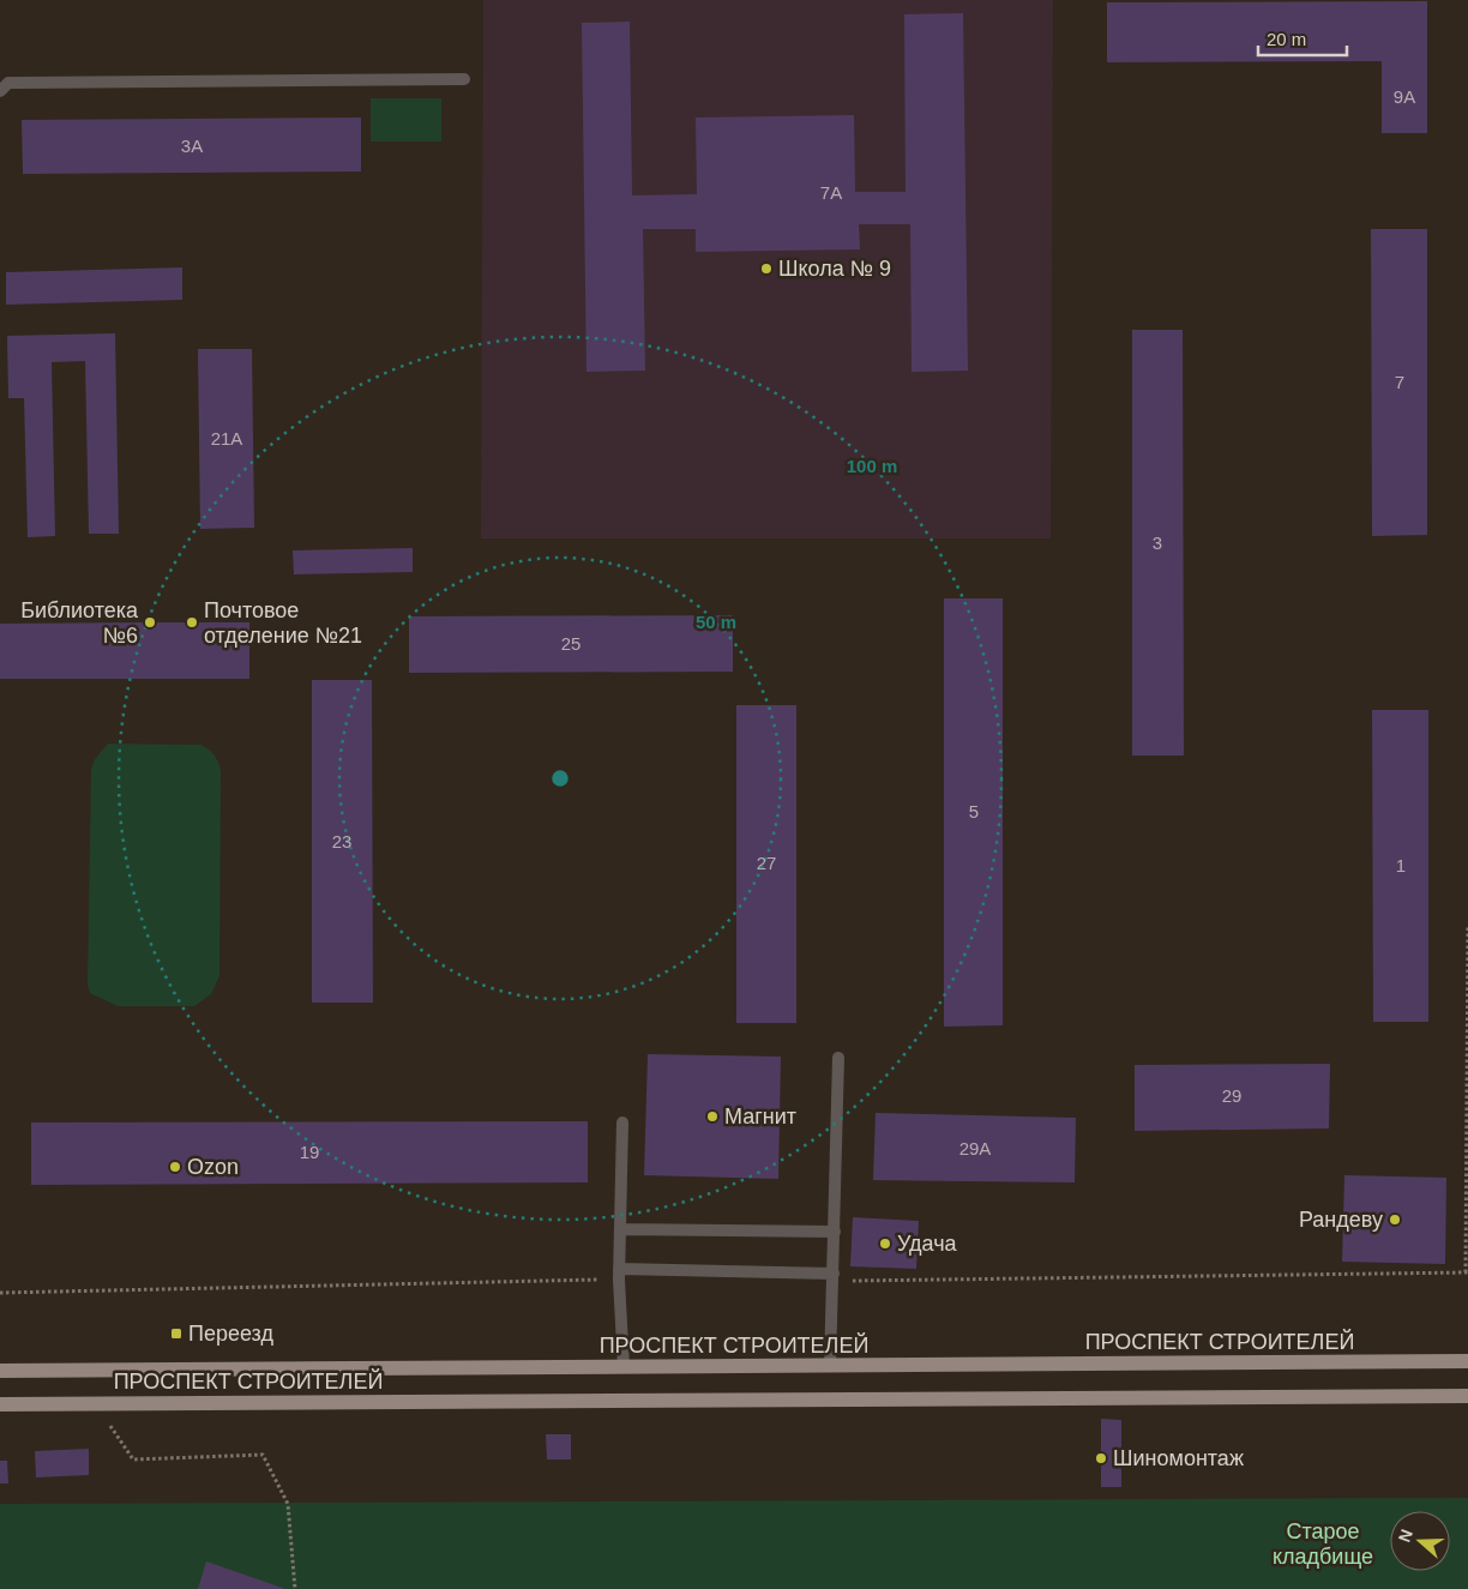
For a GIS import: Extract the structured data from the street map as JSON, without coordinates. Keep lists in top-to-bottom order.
{
  "streets": {
    "main road": ["ПРОСПЕКТ СТРОИТЕЛЕЙ"]
  },
  "parks": ["Старое кладбище"],
  "places": {
    "other": [
      "Школа № 9",
      "Библиотека №6",
      "Почтовое отделение №21",
      "Магнит",
      "Ozon",
      "Рандеву",
      "Удача",
      "Шиномонтаж"
    ],
    "transit": ["Переезд"]
  },
  "house_numbers": [
    "9А",
    "3А",
    "7А",
    "7",
    "21А",
    "3",
    "25",
    "5",
    "23",
    "27",
    "1",
    "29",
    "29А",
    "19"
  ],
  "scale_bar": "20 m",
  "north": "left",
  "rings": ["100 m", "50 m"]
}
